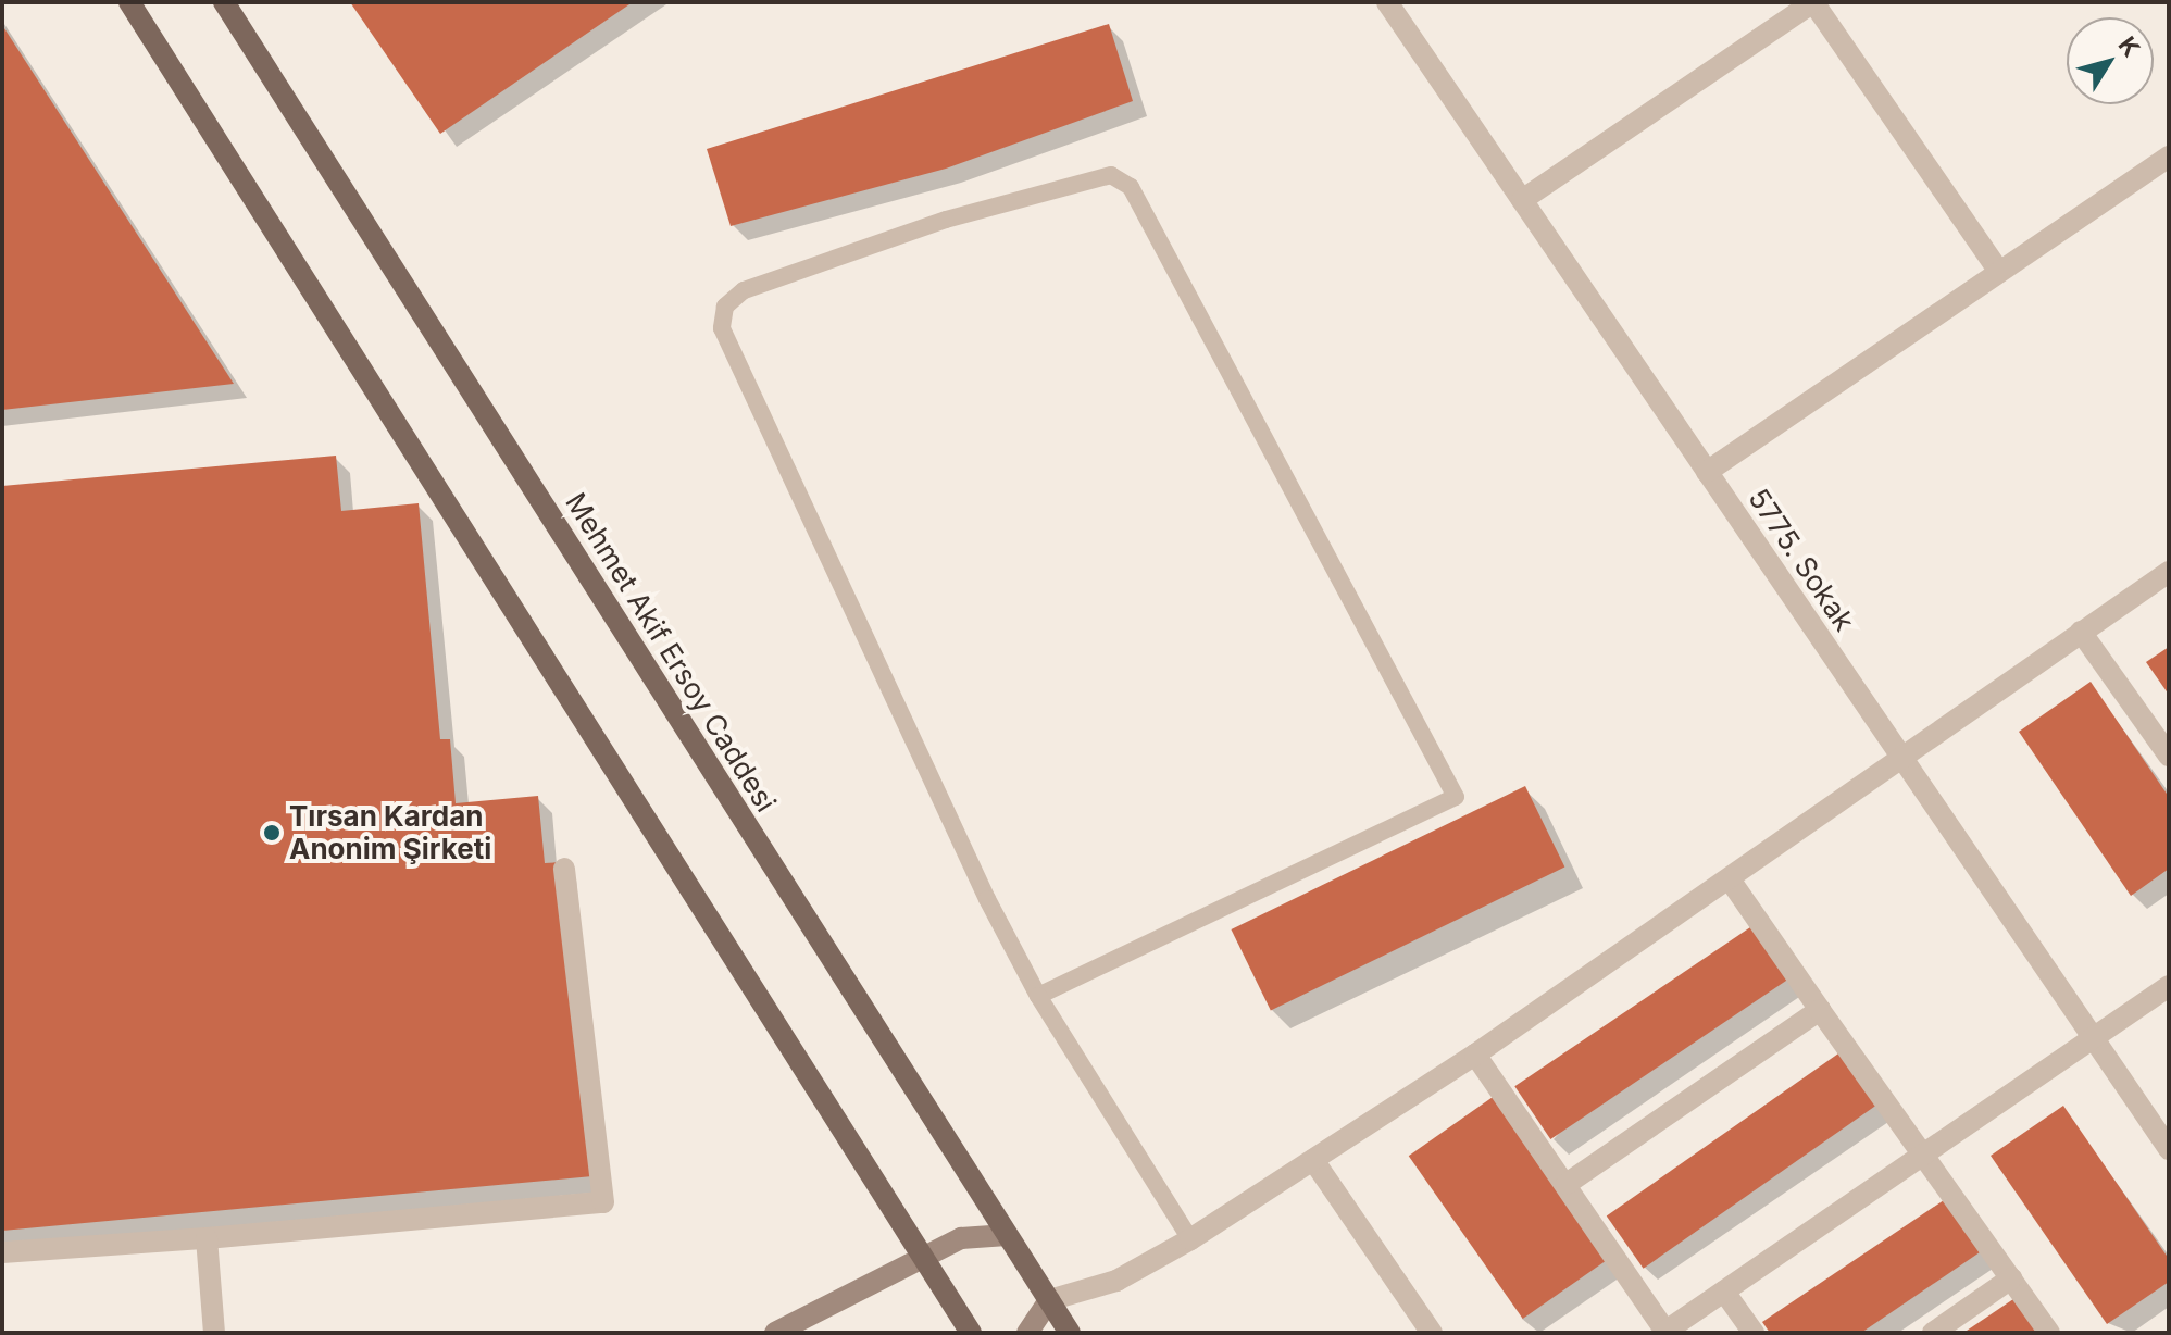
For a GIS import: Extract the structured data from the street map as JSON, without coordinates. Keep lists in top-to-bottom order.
{
  "streets": {
    "main road": ["Mehmet Akif Ersoy Caddesi"],
    "street": ["5775. Sokak"]
  },
  "places": ["Tırsan Kardan Anonim Şirketi"],
  "north": "top right"
}
